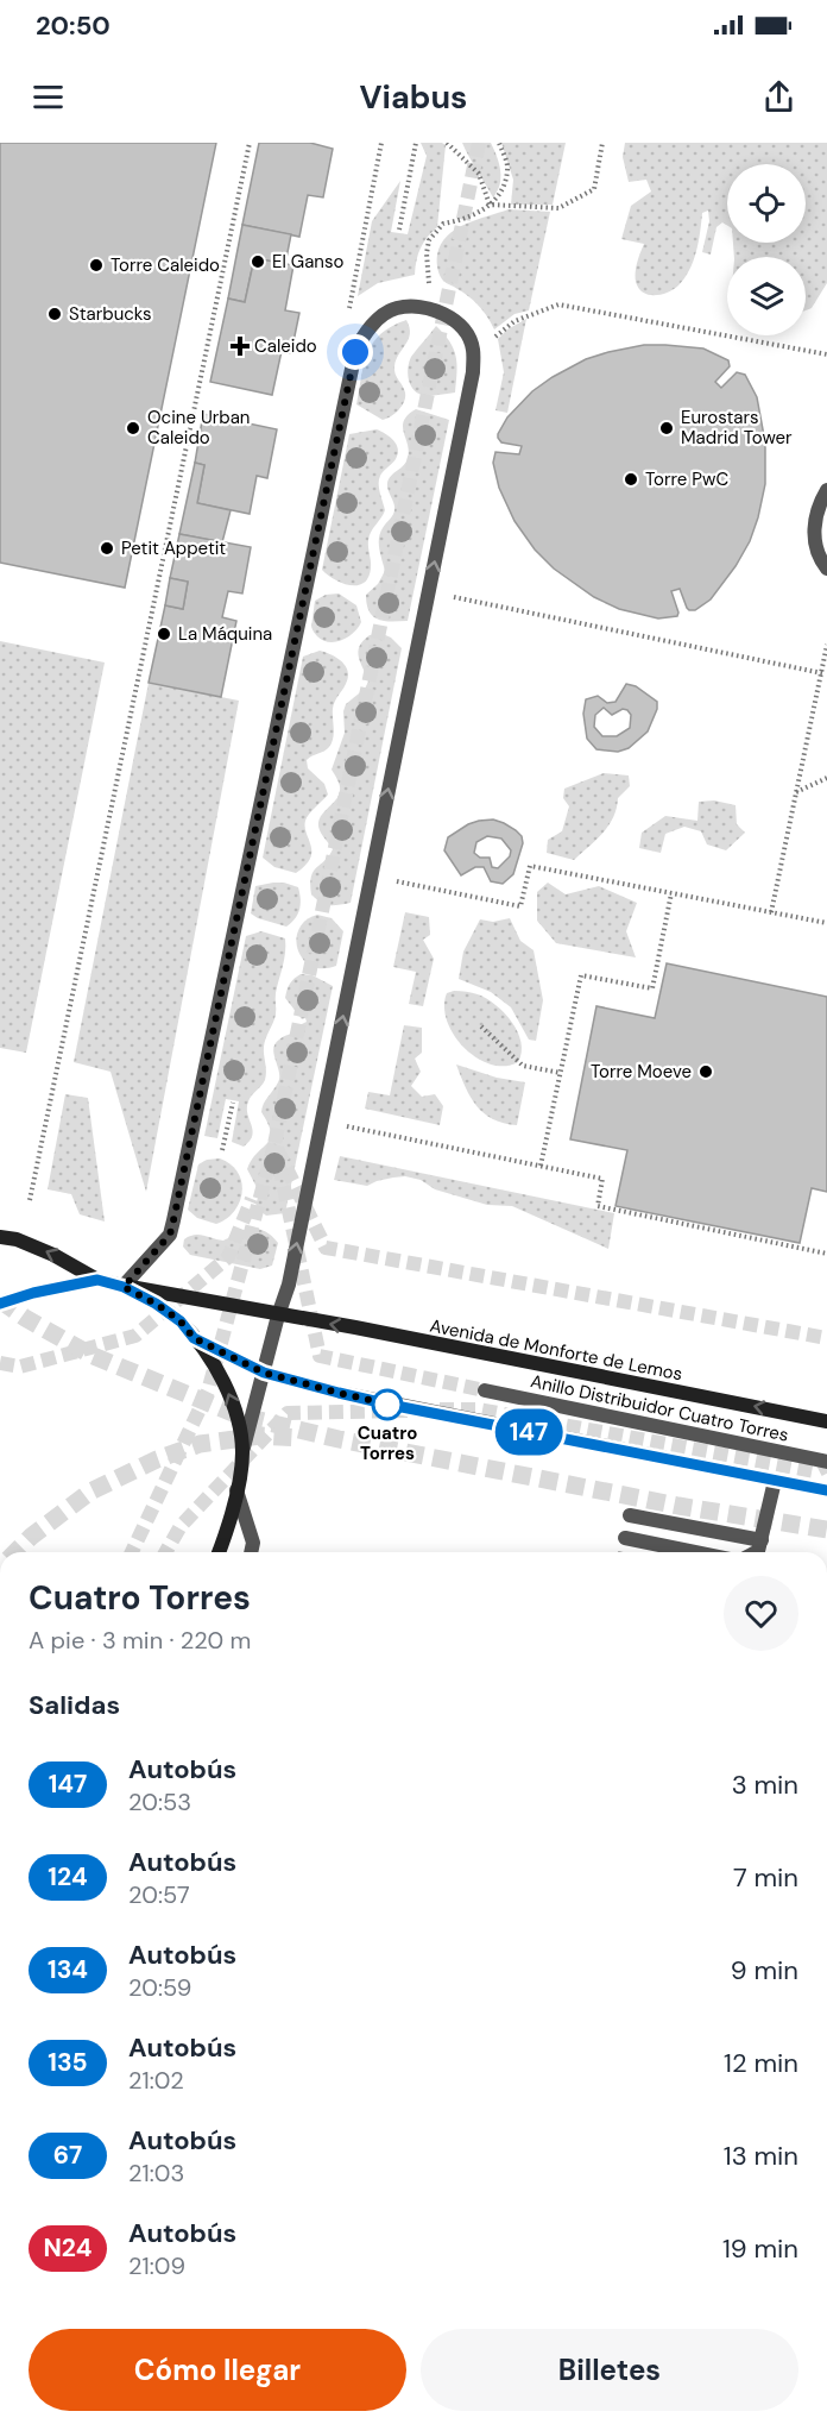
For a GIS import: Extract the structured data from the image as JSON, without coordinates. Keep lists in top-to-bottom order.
{
  "streets": {
    "main road": ["Avenida de Monforte de Lemos"],
    "street": ["Anillo Distribuidor Cuatro Torres"]
  },
  "one_way": ["Avenida de Monforte de Lemos"],
  "places": {
    "other": [
      "El Ganso",
      "Torre Caleido",
      "Starbucks",
      "Ocine Urban Caleido",
      "Eurostars Madrid Tower",
      "Torre PwC",
      "Petit Appetit",
      "La Máquina",
      "Torre Moeve",
      "Cuatro Torres"
    ],
    "health": ["Caleido"]
  },
  "lines": ["bus line 147"],
  "page": {
    "status": "20:50",
    "header": "Viabus",
    "on_map": "147",
    "heading": [
      ["Cuatro Torres", "A pie · 3 min · 220 m"],
      "Salidas"
    ],
    "list": [
      {
        "mark": "147",
        "name": "Autobús",
        "note": "20:53",
        "value": "3 min"
      },
      {
        "mark": "124",
        "name": "Autobús",
        "note": "20:57",
        "value": "7 min"
      },
      {
        "mark": "134",
        "name": "Autobús",
        "note": "20:59",
        "value": "9 min"
      },
      {
        "mark": "135",
        "name": "Autobús",
        "note": "21:02",
        "value": "12 min"
      },
      {
        "mark": "67",
        "name": "Autobús",
        "note": "21:03",
        "value": "13 min"
      },
      {
        "mark": "N24",
        "name": "Autobús",
        "note": "21:09",
        "value": "19 min"
      }
    ],
    "buttons": ["Cómo llegar", "Billetes"]
  }
}
